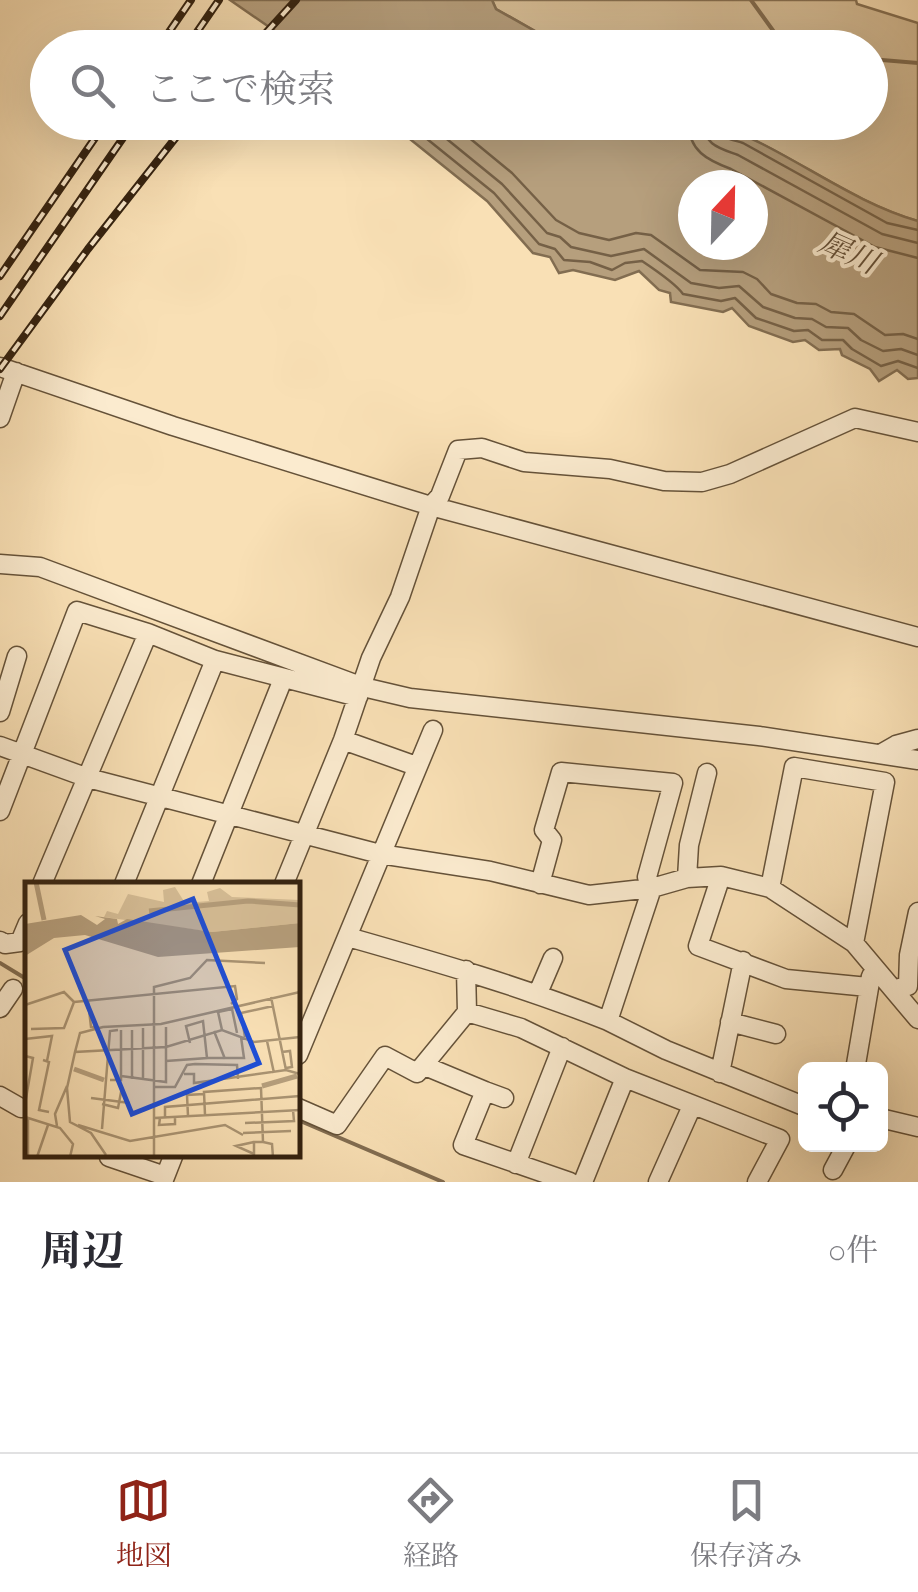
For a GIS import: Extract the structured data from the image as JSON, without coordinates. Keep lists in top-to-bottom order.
{
  "water": ["犀川"],
  "north": "top",
  "page": {
    "search": "ここで検索",
    "heading": ["周辺", "0件"],
    "nav": ["地図", "経路", "保存済み"]
  }
}
